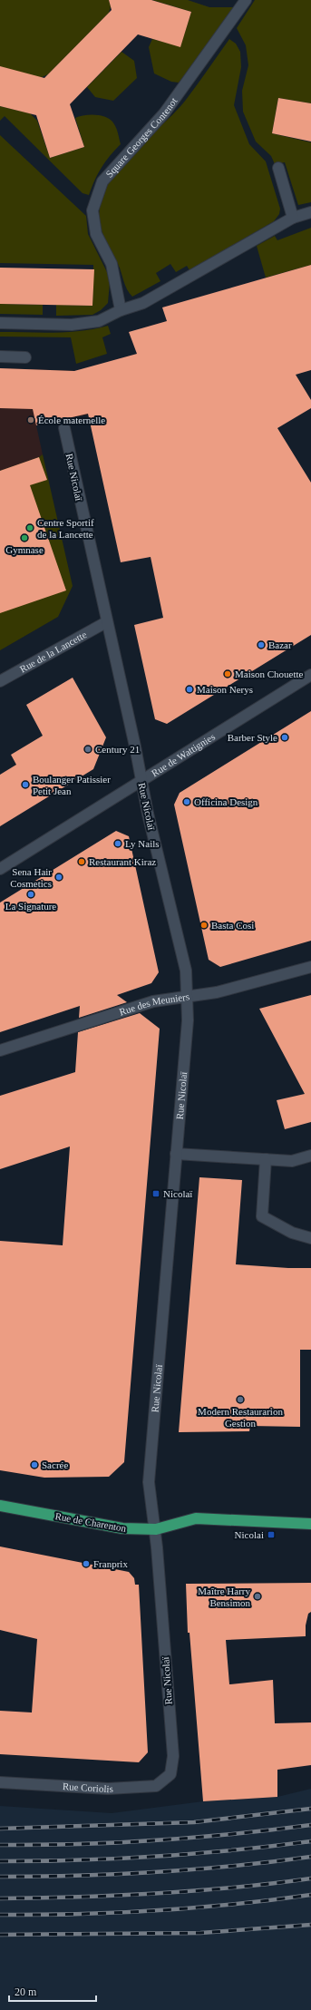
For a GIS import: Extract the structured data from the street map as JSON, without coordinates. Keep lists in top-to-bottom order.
{
  "streets": {
    "main road": ["Rue de Charenton"],
    "street": [
      "Square Georges Contenot",
      "Rue Nicolaï",
      "Rue de la Lancette",
      "Rue de Wattignies",
      "Rue des Meuniers",
      "Rue Coriolis"
    ]
  },
  "crossings": [
    ["Rue Nicolaï", "Rue de la Lancette"],
    ["Rue Nicolaï", "Rue de Wattignies"],
    ["Rue Nicolaï", "Rue des Meuniers"],
    ["Rue Nicolaï", "Rue de Charenton"],
    ["Rue Nicolaï", "Rue Coriolis"]
  ],
  "places": {
    "other": [
      "École maternelle",
      "Centre Sportif de la Lancette",
      "Gymnase",
      "Bazar",
      "Maison Chouette",
      "Maison Nerys",
      "Barber Style",
      "Century 21",
      "Boulanger Patissier Petit Jean",
      "Officina Design",
      "Ly Nails",
      "Restaurant Kiraz",
      "Sena Hair Cosmetics",
      "La Signature",
      "Basta Cosi",
      "Modern Restaurarion Gestion",
      "Sacrée",
      "Franprix",
      "Maître Harry Bensimon"
    ],
    "transit": ["Nicolaï", "Nicolai"]
  },
  "scale_bar": "20 m"
}
